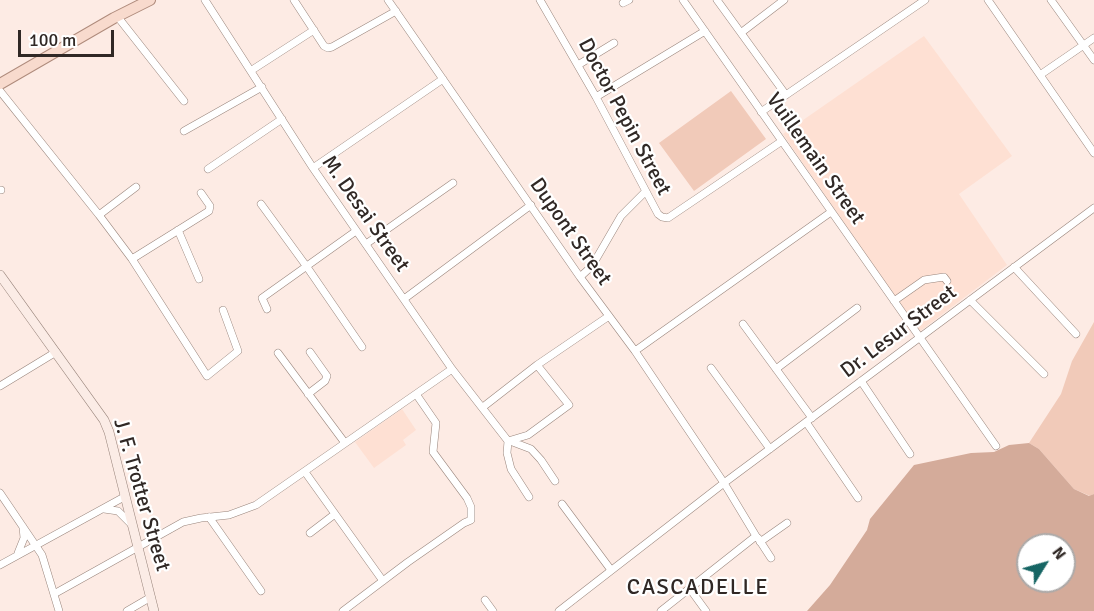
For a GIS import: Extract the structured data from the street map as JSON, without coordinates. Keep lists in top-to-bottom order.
{
  "streets": {
    "street": [
      "Doctor Pepin Street",
      "Vuillemain Street",
      "M. Desai Street",
      "Dupont Street",
      "Dr. Lesur Street",
      "J. F. Trotter Street"
    ]
  },
  "crossings": [
    ["Doctor Pepin Street", "Vuillemain Street"],
    ["Vuillemain Street", "Dr. Lesur Street"],
    ["Dupont Street", "Dr. Lesur Street"]
  ],
  "districts": ["CASCADELLE"],
  "scale_bar": "100 m",
  "north": "top right"
}
